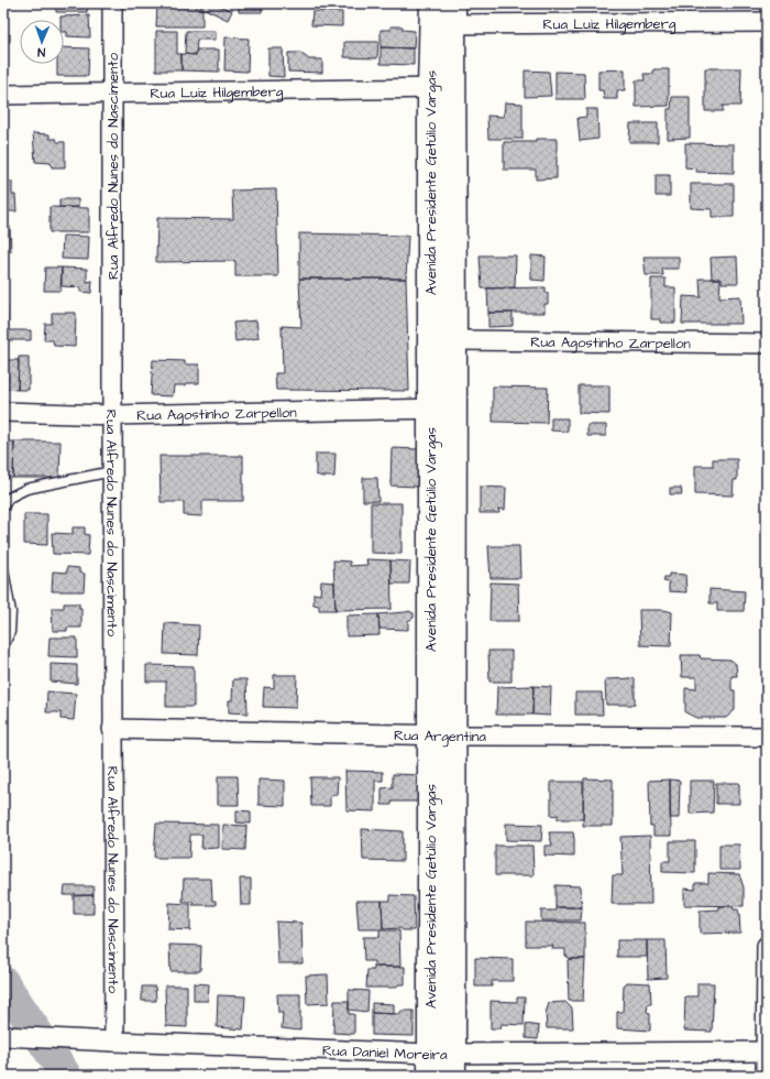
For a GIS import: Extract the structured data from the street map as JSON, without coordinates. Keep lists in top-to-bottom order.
{
  "streets": {
    "main road": ["Avenida Presidente Getúlio Vargas"],
    "street": [
      "Rua Luiz Hilgemberg",
      "Rua Alfredo Nunes do Nascimento",
      "Rua Agostinho Zarpellon",
      "Rua Argentina",
      "Rua Daniel Moreira"
    ]
  },
  "crossings": [
    ["Rua Luiz Hilgemberg", "Rua Alfredo Nunes do Nascimento"],
    ["Rua Luiz Hilgemberg", "Avenida Presidente Getúlio Vargas"],
    ["Rua Alfredo Nunes do Nascimento", "Rua Agostinho Zarpellon"],
    ["Rua Alfredo Nunes do Nascimento", "Rua Argentina"],
    ["Rua Alfredo Nunes do Nascimento", "Rua Daniel Moreira"],
    ["Avenida Presidente Getúlio Vargas", "Rua Agostinho Zarpellon"],
    ["Avenida Presidente Getúlio Vargas", "Rua Argentina"],
    ["Avenida Presidente Getúlio Vargas", "Rua Daniel Moreira"]
  ],
  "north": "bottom"
}
